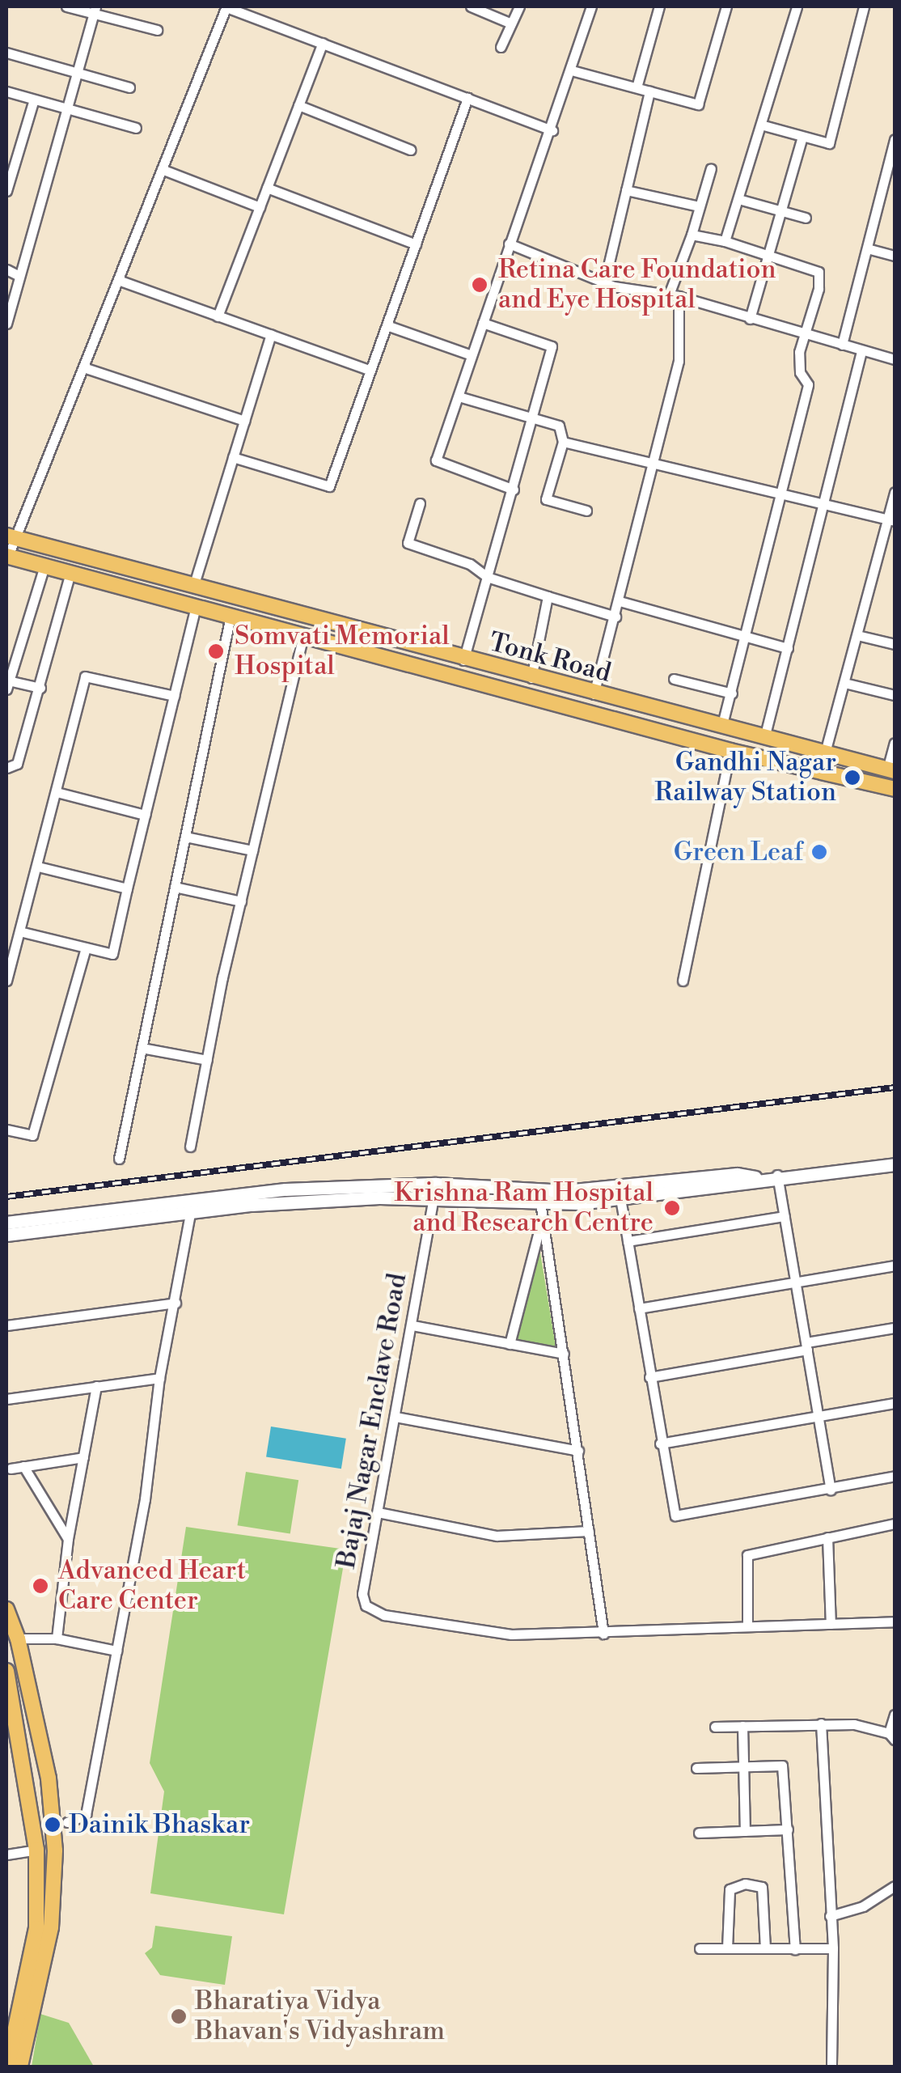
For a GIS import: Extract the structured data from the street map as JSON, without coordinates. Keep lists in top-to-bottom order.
{
  "streets": {
    "main road": ["Tonk Road"],
    "street": ["Bajaj Nagar Enclave Road"]
  },
  "places": [
    "Retina Care Foundation and Eye Hospital",
    "Somvati Memorial Hospital",
    "Gandhi Nagar Railway Station",
    "Green Leaf",
    "Krishna Ram Hospital and Research Centre",
    "Advanced Heart Care Center",
    "Dainik Bhaskar",
    "Bharatiya Vidya Bhavan's Vidyashram"
  ]
}
